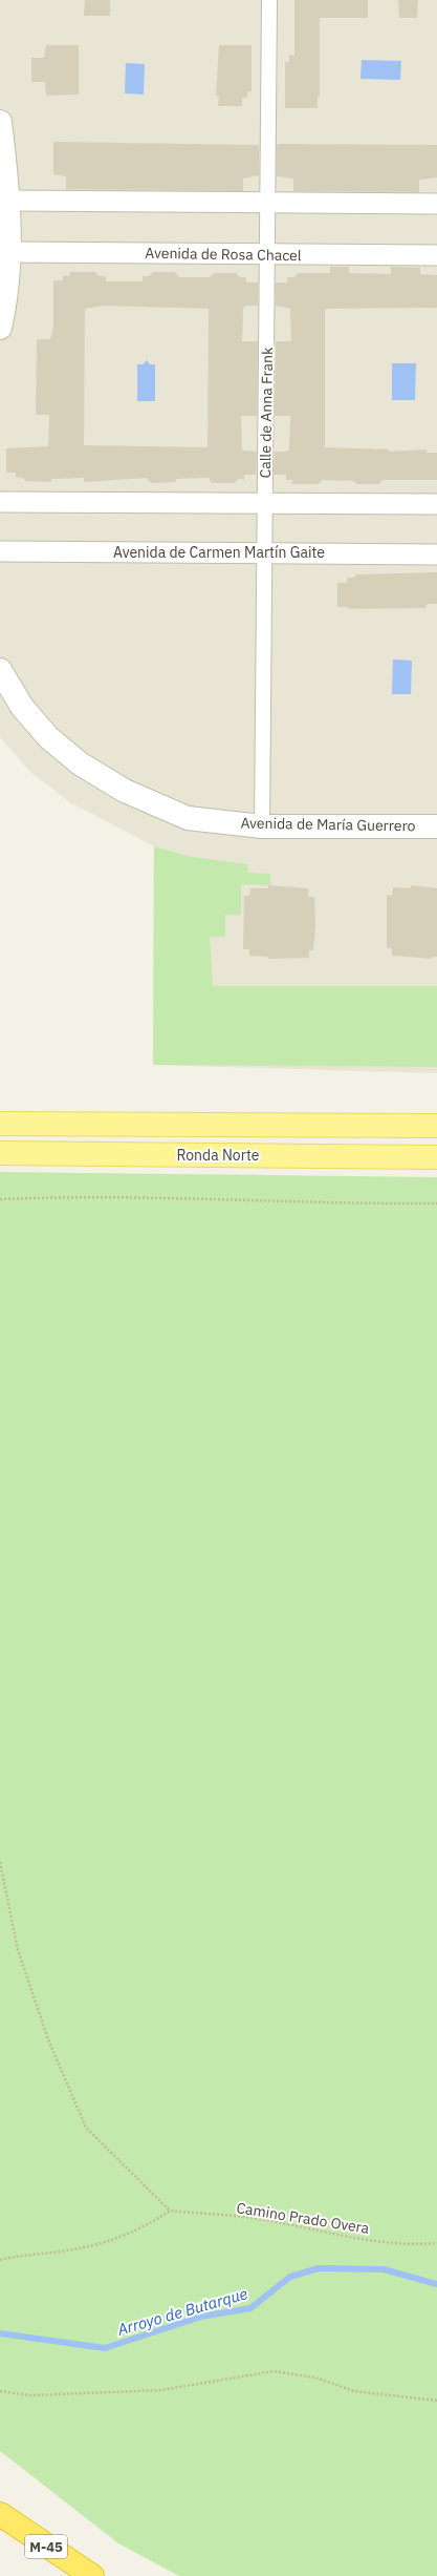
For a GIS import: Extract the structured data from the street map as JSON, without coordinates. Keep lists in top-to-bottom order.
{
  "streets": {
    "highway": ["M-45"],
    "main road": ["Ronda Norte"],
    "street": [
      "Avenida de Rosa Chacel",
      "Calle de Anna Frank",
      "Avenida de Carmen Martín Gaite",
      "Avenida de María Guerrero"
    ],
    "path": ["Camino Prado Overa"]
  },
  "crossings": [
    ["Avenida de Rosa Chacel", "Calle de Anna Frank"],
    ["Calle de Anna Frank", "Avenida de Carmen Martín Gaite"],
    ["Calle de Anna Frank", "Avenida de María Guerrero"]
  ],
  "water": ["Arroyo de Butarque"]
}
